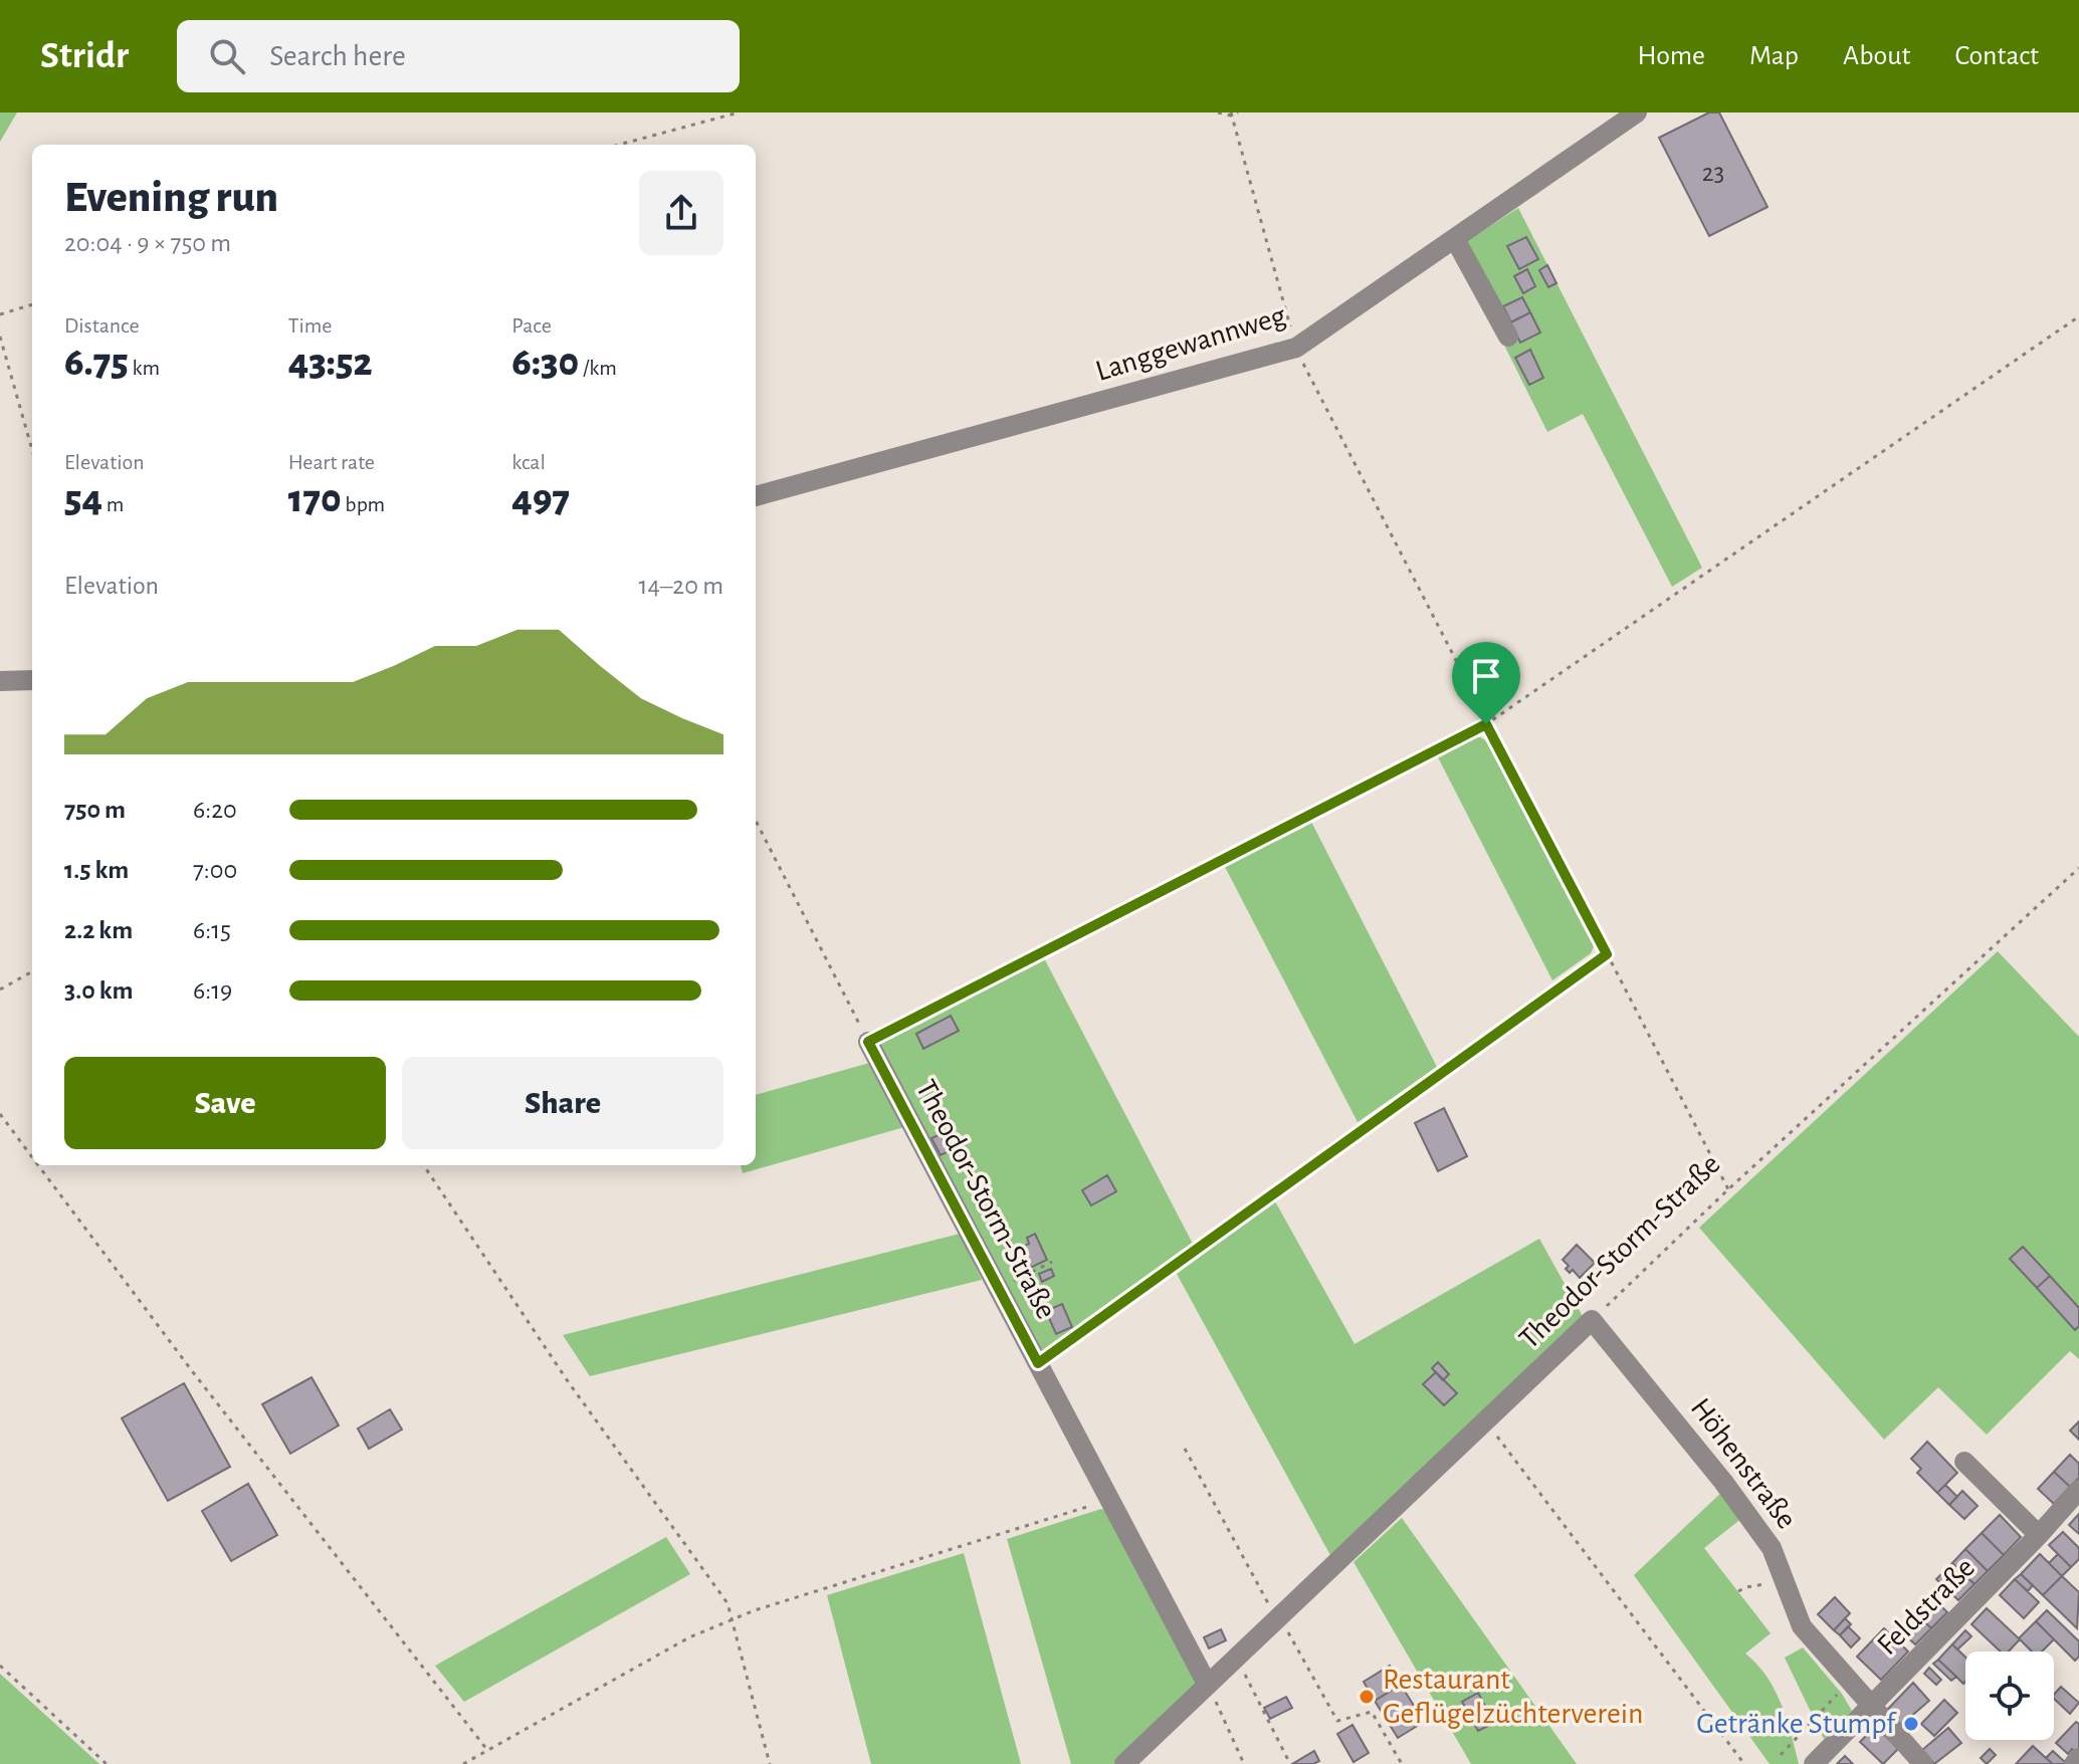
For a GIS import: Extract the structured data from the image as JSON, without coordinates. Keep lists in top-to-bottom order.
{
  "streets": {
    "street": [
      "Langgewannweg",
      "Theodor-Storm-Straße",
      "Höhenstraße",
      "Feldstraße"
    ]
  },
  "crossings": [
    ["Theodor-Storm-Straße", "Höhenstraße"],
    ["Höhenstraße", "Feldstraße"]
  ],
  "places": ["Restaurant Geflügelzüchterverein", "Getränke Stumpf"],
  "house_numbers": ["23"],
  "page": {
    "header": "Stridr",
    "search": "Search here",
    "nav": [
      "Home",
      "Map",
      "About",
      "Contact"
    ],
    "heading": ["Evening run", "20:04 · 9 × 750 m"],
    "stats": [
      ["Distance", "6.75 km"],
      ["Time", "43:52"],
      ["Pace", "6:30 /km"],
      ["Elevation", "54 m"],
      ["Heart rate", "170 bpm"],
      ["kcal", "497"]
    ],
    "chart": ["Elevation", "14–20 m"],
    "list": [
      {
        "name": "750 m",
        "note": "6:20"
      },
      {
        "name": "1.5 km",
        "note": "7:00"
      },
      {
        "name": "2.2 km",
        "note": "6:15"
      },
      {
        "name": "3.0 km",
        "note": "6:19"
      }
    ],
    "buttons": ["Save", "Share"]
  }
}
